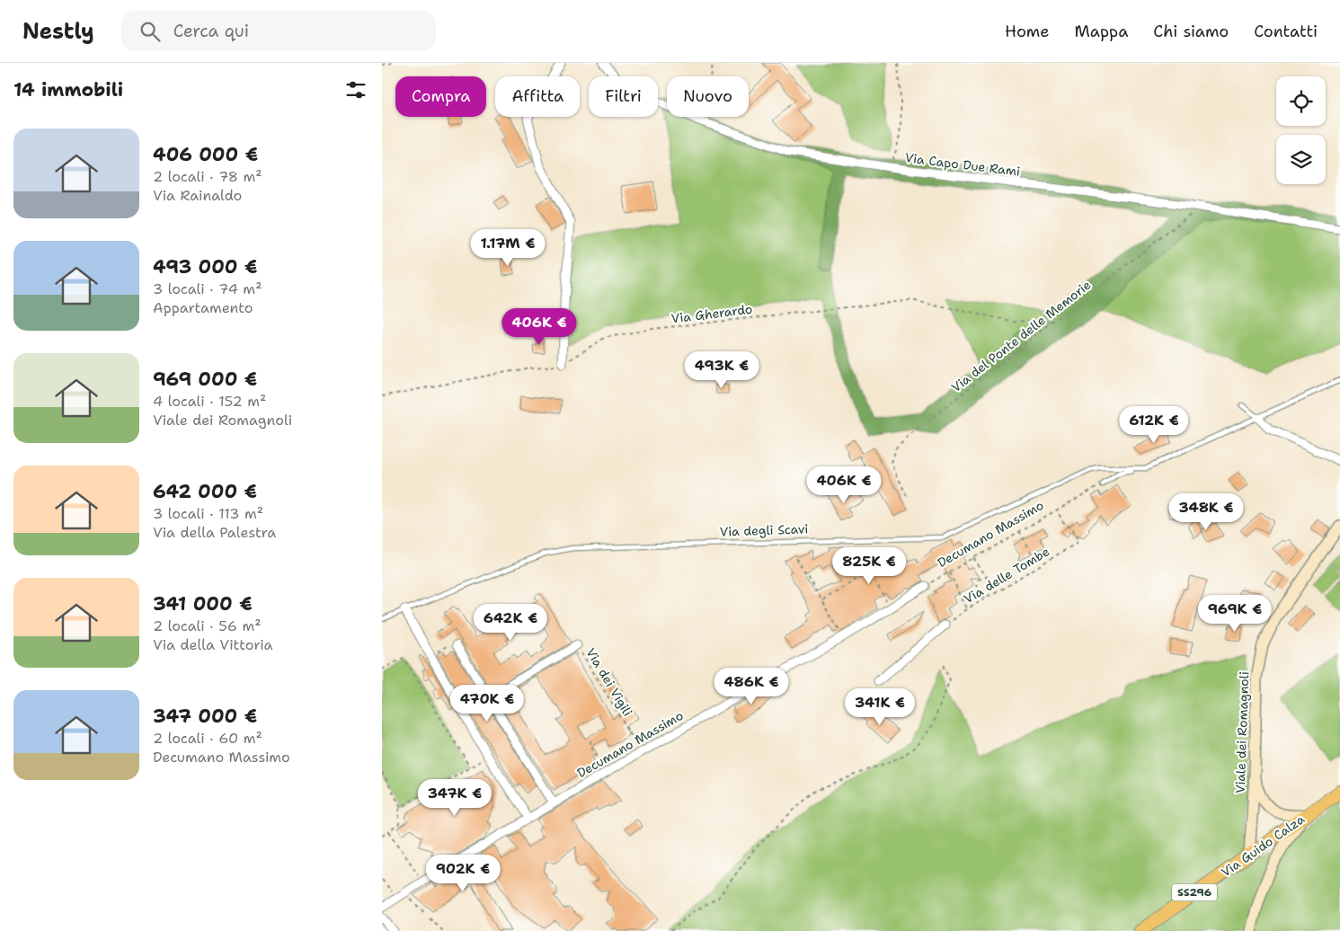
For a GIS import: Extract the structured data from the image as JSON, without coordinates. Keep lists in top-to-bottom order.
{
  "streets": {
    "main road": ["Viale dei Romagnoli", "Via Guido Calza", "SS296"],
    "street": ["Via Capo Due Rami", "Decumano Massimo"],
    "lane": ["Via degli Scavi"],
    "path": [
      "Via Gherardo",
      "Via del Ponte delle Memorie",
      "Via delle Tombe",
      "Via dei Vigili"
    ]
  },
  "crossings": [
    ["Via Capo Due Rami", "Via del Ponte delle Memorie"],
    ["Via Gherardo", "Via del Ponte delle Memorie"],
    ["Via degli Scavi", "Decumano Massimo"],
    ["Decumano Massimo", "Via delle Tombe"],
    ["Decumano Massimo", "Via dei Vigili"],
    ["Viale dei Romagnoli", "Via Guido Calza"]
  ],
  "page": {
    "header": "Nestly",
    "search": "Cerca qui",
    "nav": [
      "Home",
      "Mappa",
      "Chi siamo",
      "Contatti"
    ],
    "heading": "14 immobili",
    "chip": [
      "Compra",
      "Affitta",
      "Filtri",
      "Nuovo"
    ],
    "list": [
      {
        "name": "406 000 €",
        "note": "2 locali · 78 m² · Via Rainaldo"
      },
      {
        "name": "493 000 €",
        "note": "3 locali · 74 m² · Appartamento"
      },
      {
        "name": "969 000 €",
        "note": "4 locali · 152 m² · Viale dei Romagnoli"
      },
      {
        "name": "642 000 €",
        "note": "3 locali · 113 m² · Via della Palestra"
      },
      {
        "name": "341 000 €",
        "note": "2 locali · 56 m² · Via della Vittoria"
      },
      {
        "name": "347 000 €",
        "note": "2 locali · 60 m² · Decumano Massimo"
      }
    ],
    "price": [
      "1.17M €",
      "406K €",
      "493K €",
      "612K €",
      "406K €",
      "348K €",
      "825K €",
      "969K €",
      "642K €",
      "486K €",
      "470K €",
      "341K €",
      "347K €",
      "902K €"
    ]
  }
}
